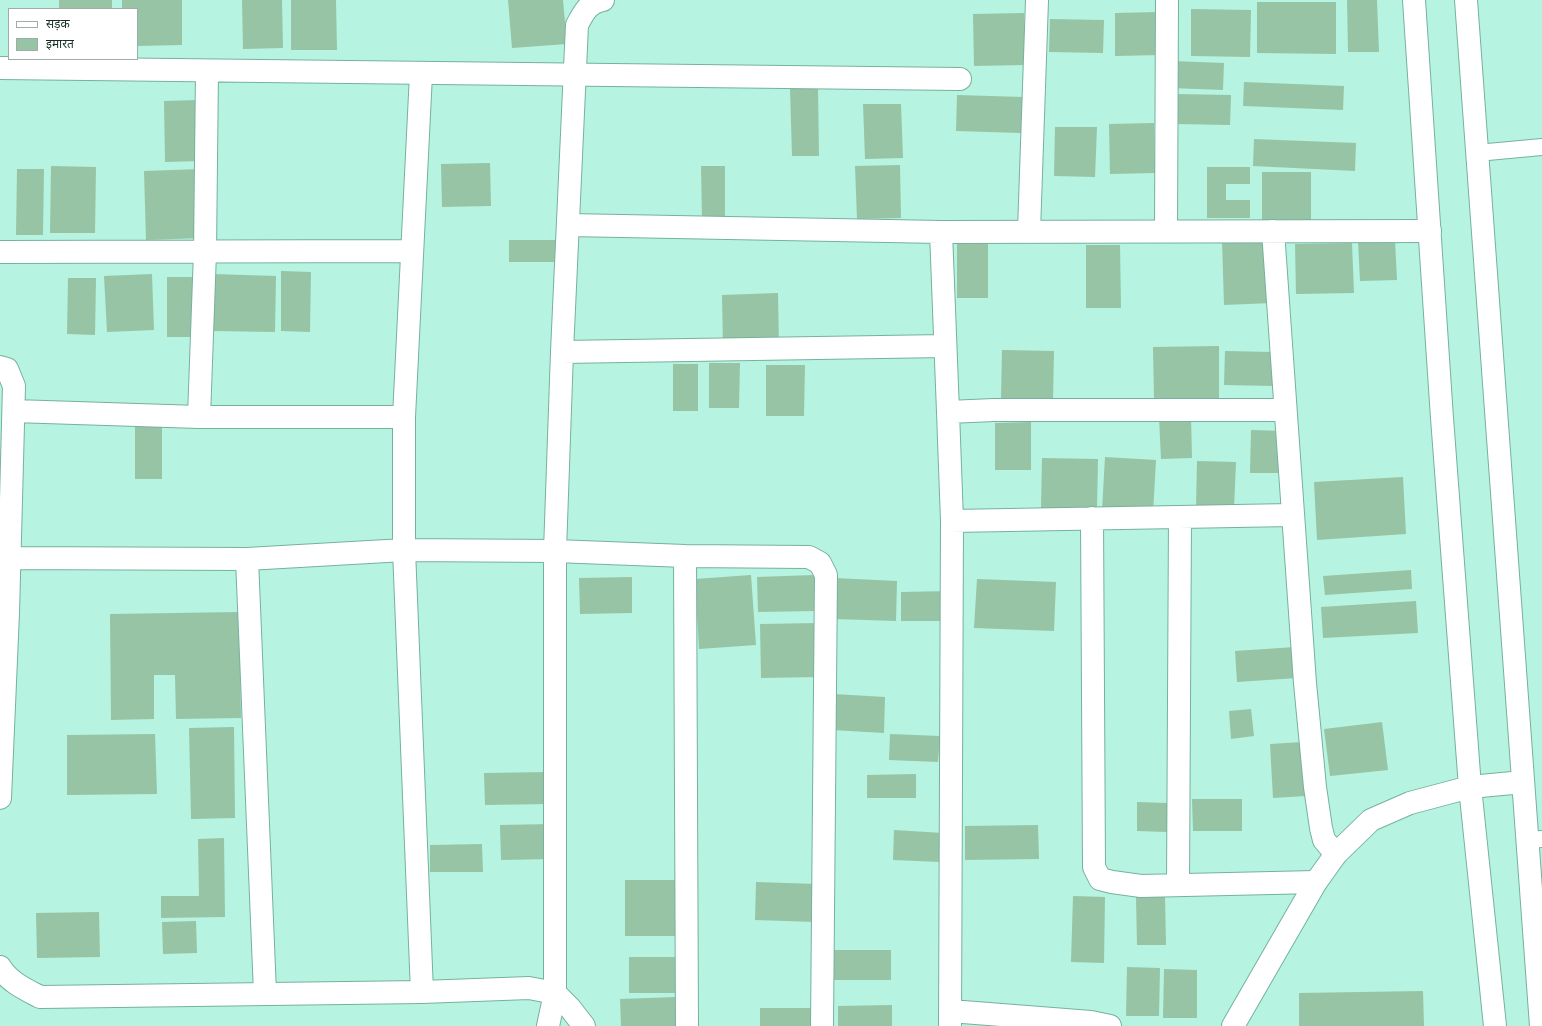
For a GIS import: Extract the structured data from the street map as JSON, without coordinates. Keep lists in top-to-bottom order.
{
  "legend": ["सड़क", "इमारत"]
}
